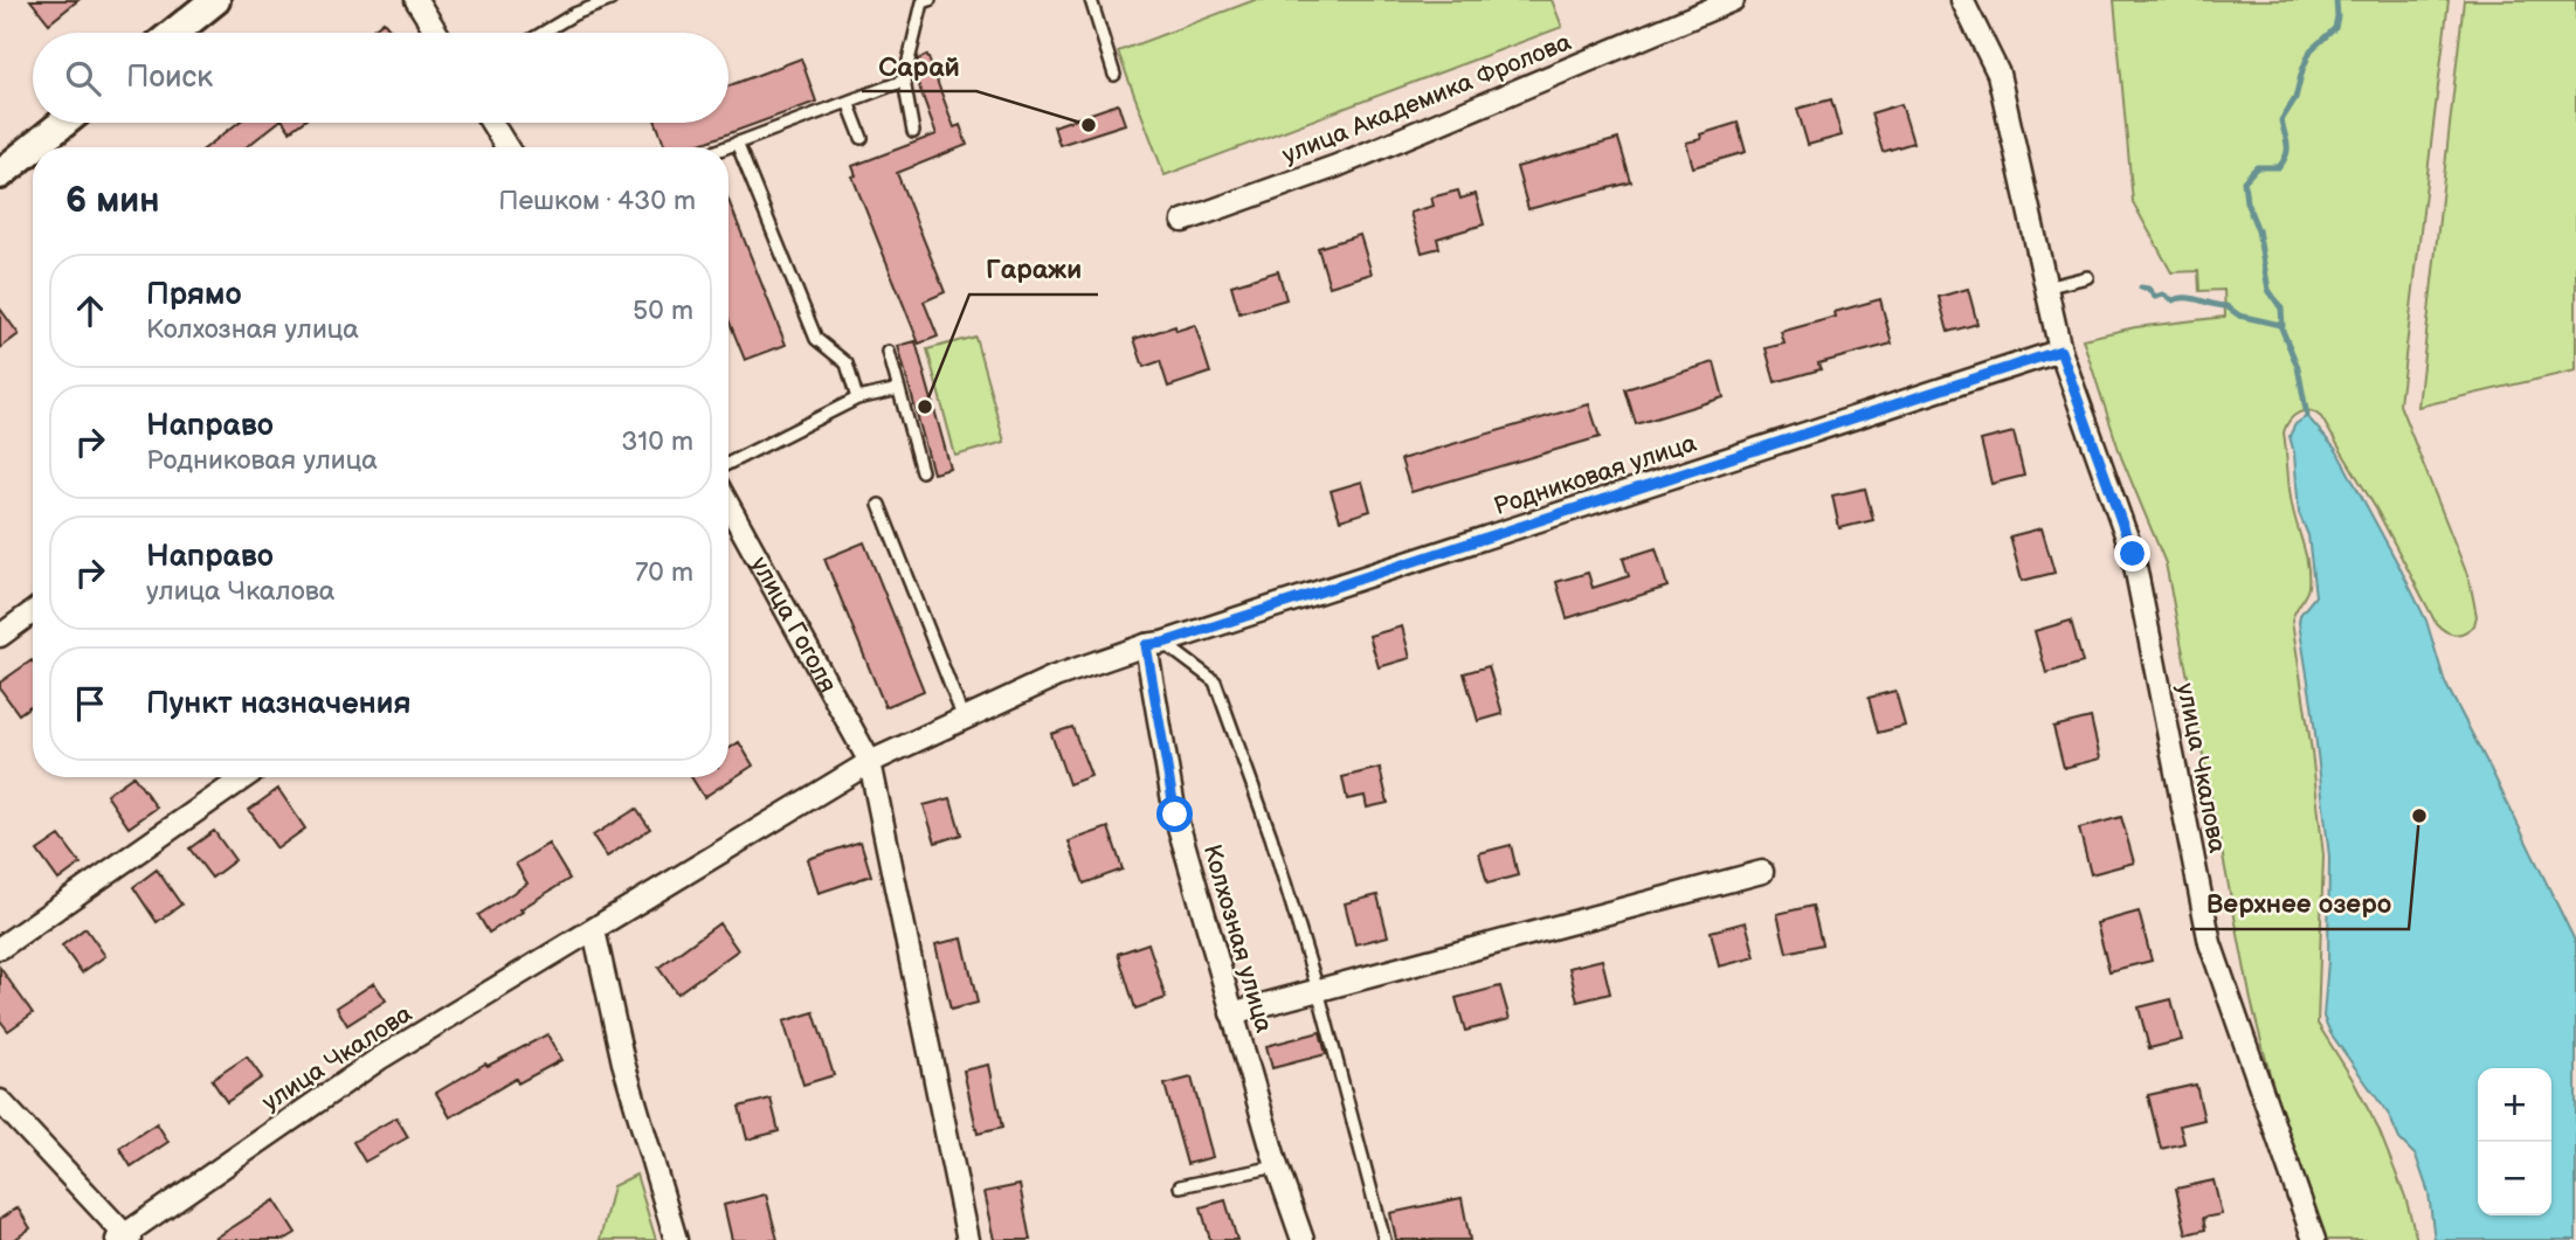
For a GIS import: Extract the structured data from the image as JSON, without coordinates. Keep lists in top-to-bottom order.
{
  "streets": {
    "street": [
      "улица Академика Фролова",
      "Родниковая улица",
      "улица Гоголя",
      "улица Чкалова",
      "Колхозная улица"
    ]
  },
  "crossings": [
    ["Родниковая улица", "улица Чкалова"],
    ["Родниковая улица", "Колхозная улица"],
    ["улица Гоголя", "улица Чкалова"]
  ],
  "places": ["Сарай", "Гаражи", "Верхнее озеро"],
  "page": {
    "search": "Поиск",
    "heading": ["6 мин", "Пешком · 430 m"],
    "list": [
      ["Прямо", "Колхозная улица", "50 m"],
      ["Направо", "Родниковая улица", "310 m"],
      ["Направо", "улица Чкалова", "70 m"],
      "Пункт назначения"
    ],
    "map_buttons": ["+", "−"]
  }
}
